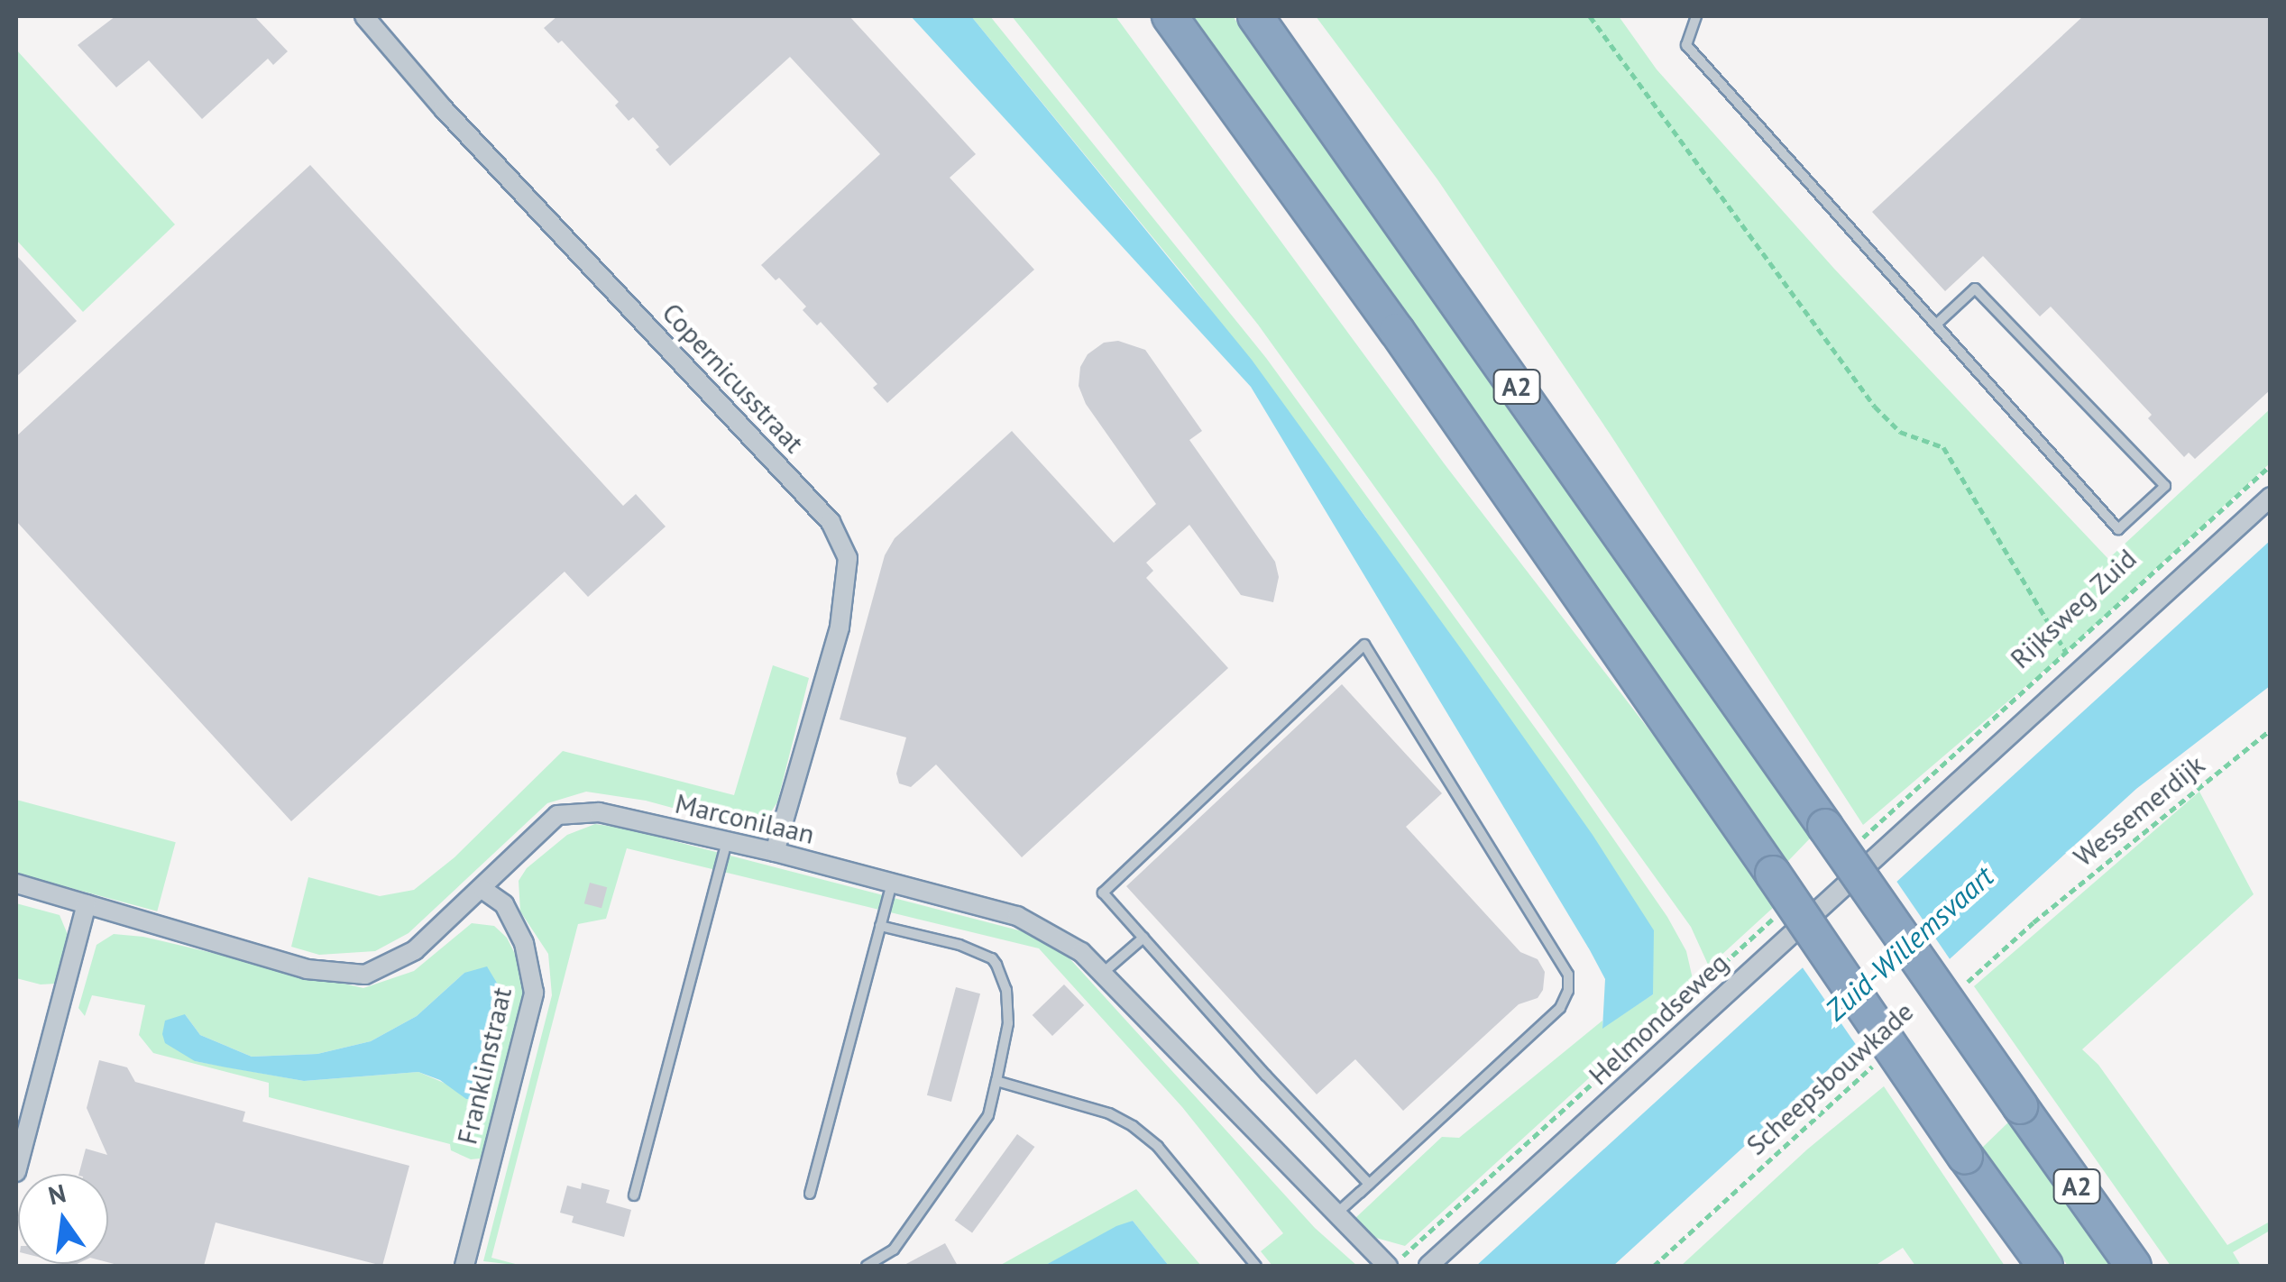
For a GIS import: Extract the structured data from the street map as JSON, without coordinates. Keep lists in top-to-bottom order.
{
  "streets": {
    "highway": ["A2"],
    "street": [
      "Copernicusstraat",
      "Rijksweg Zuid",
      "Marconilaan",
      "Helmondseweg",
      "Franklinstraat"
    ],
    "path": ["Wessemerdijk", "Scheepsbouwkade"]
  },
  "crossings": [
    ["Copernicusstraat", "Marconilaan"],
    ["Rijksweg Zuid", "Helmondseweg"],
    ["Marconilaan", "Franklinstraat"]
  ],
  "water": ["Zuid-Willemsvaart"],
  "north": "top"
}
